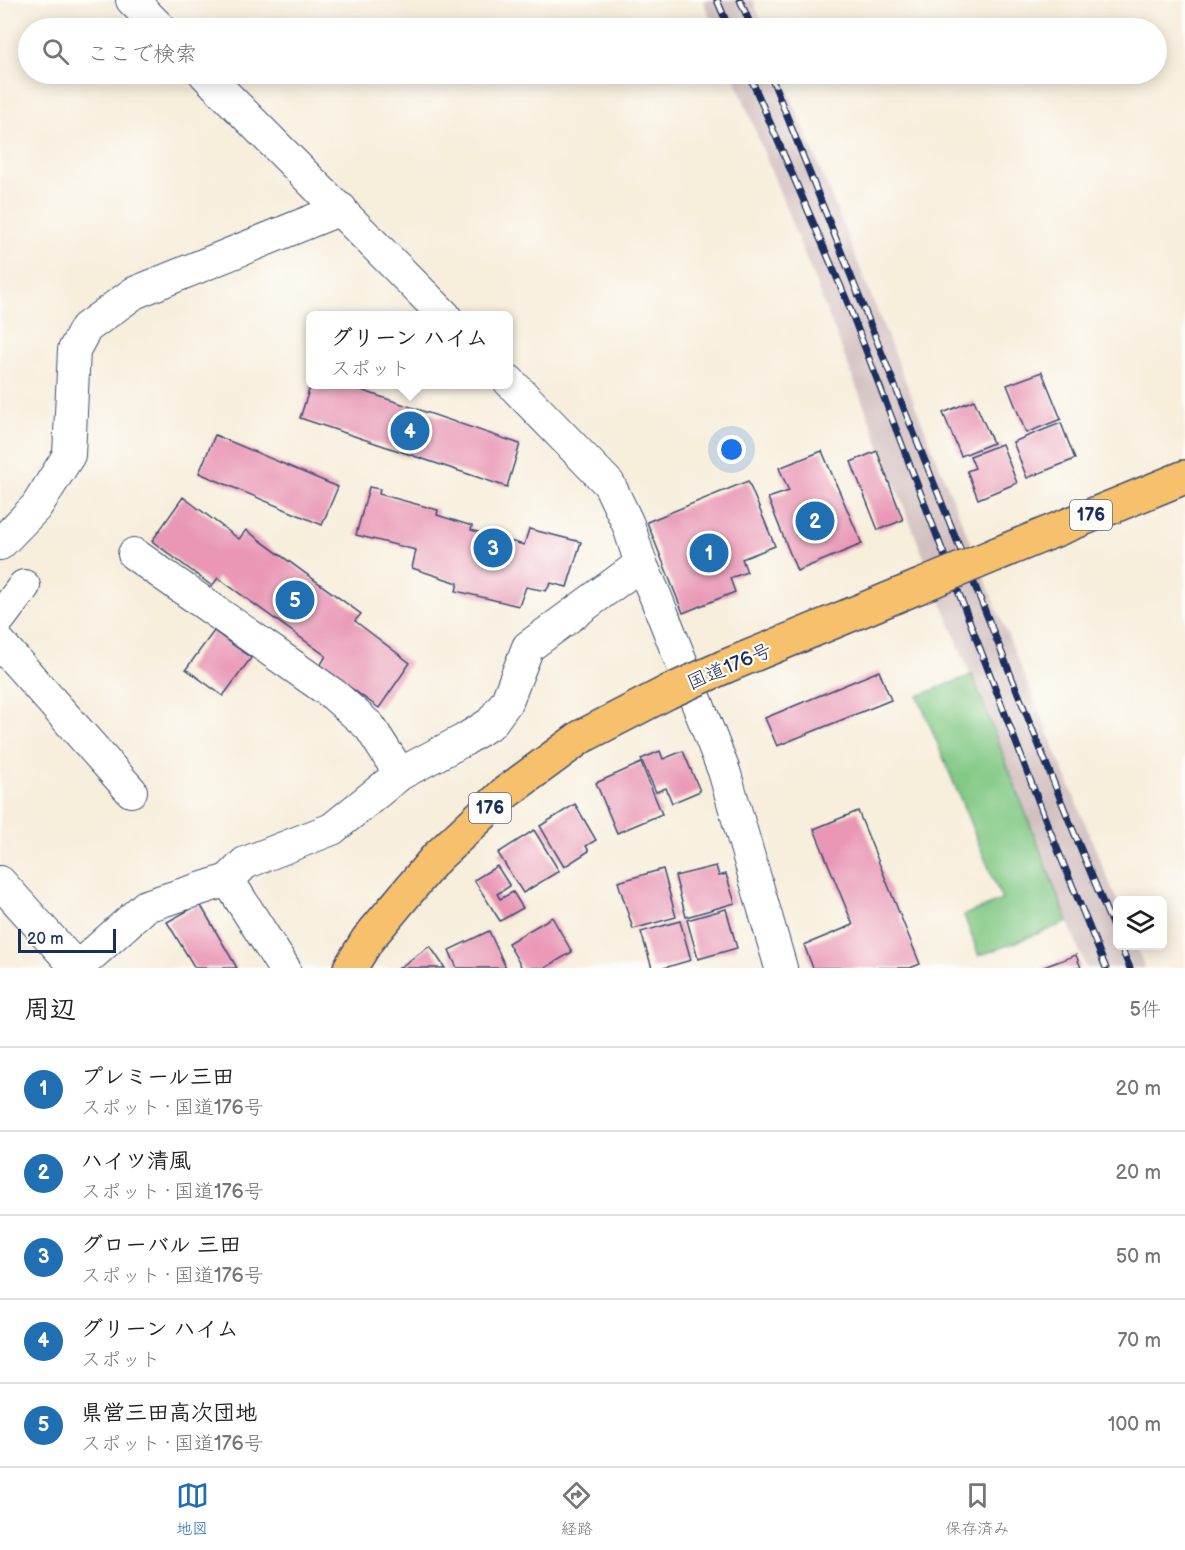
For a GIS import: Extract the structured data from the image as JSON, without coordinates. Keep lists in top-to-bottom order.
{
  "streets": {
    "highway": ["176", "国道176号"]
  },
  "scale_bar": "20 m",
  "page": {
    "search": "ここで検索",
    "popup": ["グリーン ハイム", "スポット"],
    "pins": [
      "4",
      "2",
      "3",
      "1",
      "5"
    ],
    "scale": "20 m",
    "heading": ["周辺", "5件"],
    "list": [
      {
        "mark": "1",
        "name": "プレミール三田",
        "note": "スポット · 国道176号",
        "value": "20 m"
      },
      {
        "mark": "2",
        "name": "ハイツ清風",
        "note": "スポット · 国道176号",
        "value": "20 m"
      },
      {
        "mark": "3",
        "name": "グローバル 三田",
        "note": "スポット · 国道176号",
        "value": "50 m"
      },
      {
        "mark": "4",
        "name": "グリーン ハイム",
        "note": "スポット",
        "value": "70 m"
      },
      {
        "mark": "5",
        "name": "県営三田高次団地",
        "note": "スポット · 国道176号",
        "value": "100 m"
      }
    ],
    "nav": ["地図", "経路", "保存済み"]
  }
}
